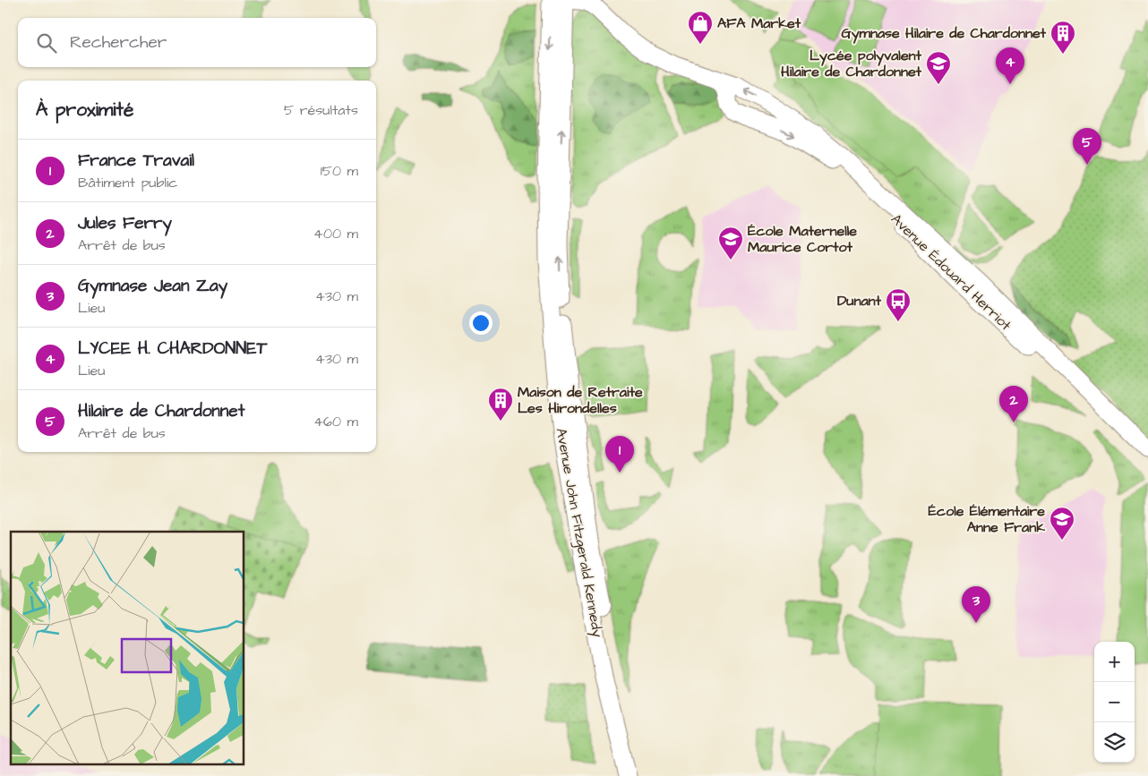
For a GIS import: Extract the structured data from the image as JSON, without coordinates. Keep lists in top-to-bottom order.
{
  "streets": {
    "main road": ["Avenue Édouard Herriot", "Avenue John Fitzgerald Kennedy"]
  },
  "places": {
    "shop": ["AFA Market"],
    "building": ["Gymnase Hilaire de Chardonnet", "Maison de Retraite Les Hirondelles"],
    "school or university": ["Lycée polyvalent Hilaire de Chardonnet", "École Maternelle Maurice Cortot", "École Élémentaire Anne Frank"],
    "bus stop": ["Dunant"]
  },
  "page": {
    "search": "Rechercher",
    "pins": [
      "4",
      "5",
      "2",
      "1",
      "3"
    ],
    "heading": ["À proximité", "5 résultats"],
    "list": [
      {
        "mark": "1",
        "name": "France Travail",
        "note": "Bâtiment public",
        "value": "150 m"
      },
      {
        "mark": "2",
        "name": "Jules Ferry",
        "note": "Arrêt de bus",
        "value": "400 m"
      },
      {
        "mark": "3",
        "name": "Gymnase Jean Zay",
        "note": "Lieu",
        "value": "430 m"
      },
      {
        "mark": "4",
        "name": "LYCEE H. CHARDONNET",
        "note": "Lieu",
        "value": "430 m"
      },
      {
        "mark": "5",
        "name": "Hilaire de Chardonnet",
        "note": "Arrêt de bus",
        "value": "460 m"
      }
    ],
    "map_buttons": ["+", "−"]
  }
}
